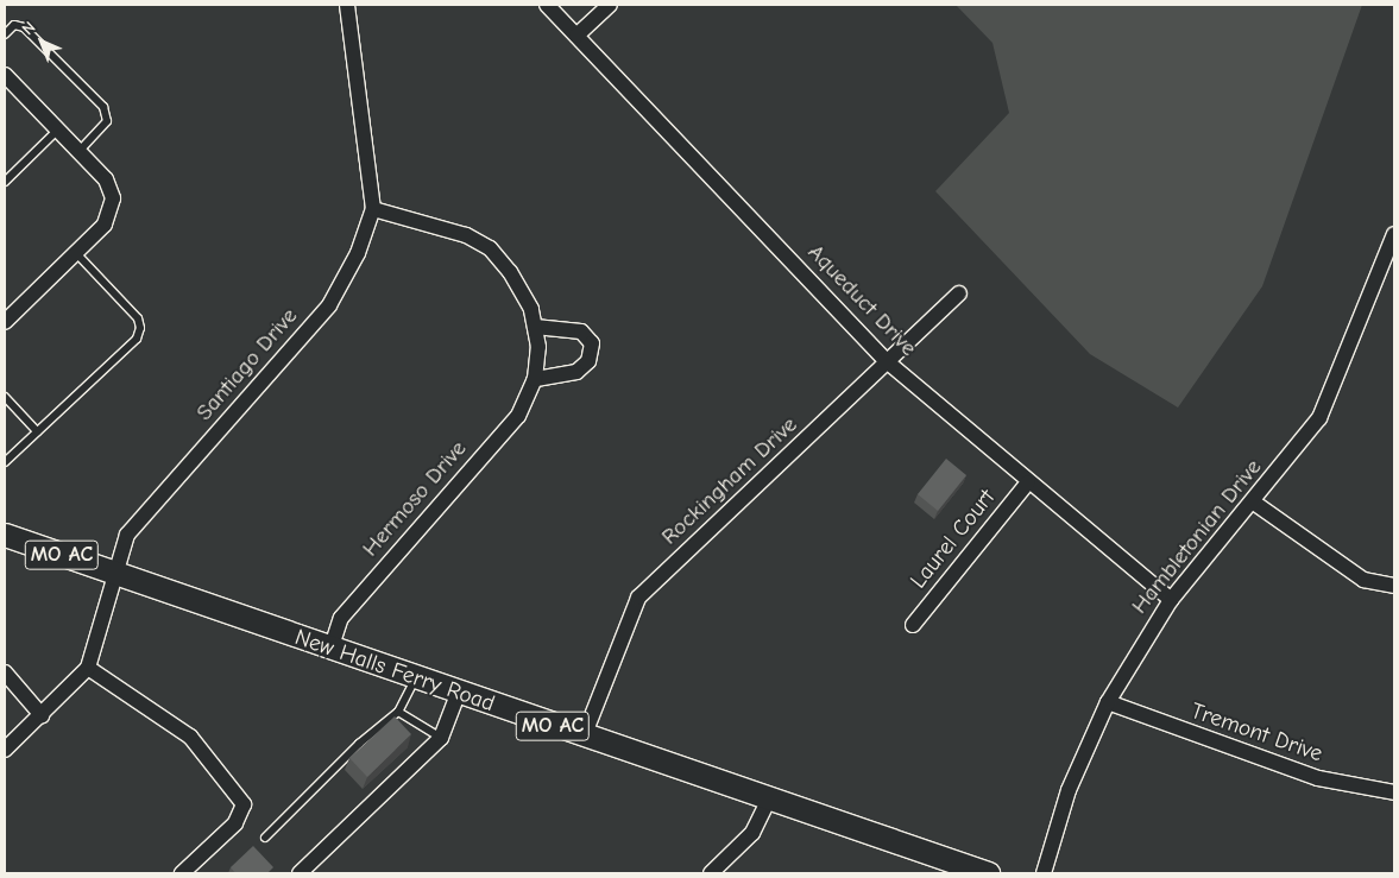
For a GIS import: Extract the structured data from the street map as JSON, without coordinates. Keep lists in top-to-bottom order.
{
  "streets": {
    "main road": ["MO AC", "New Halls Ferry Road"],
    "street": [
      "Aqueduct Drive",
      "Santiago Drive",
      "Rockingham Drive",
      "Hermoso Drive",
      "Hambletonian Drive",
      "Laurel Court",
      "Tremont Drive"
    ]
  },
  "crossings": [
    ["Aqueduct Drive", "Rockingham Drive"],
    ["Aqueduct Drive", "Hambletonian Drive"],
    ["Aqueduct Drive", "Laurel Court"],
    ["Santiago Drive", "Hermoso Drive"],
    ["Santiago Drive", "New Halls Ferry Road"],
    ["Rockingham Drive", "New Halls Ferry Road"],
    ["Hermoso Drive", "New Halls Ferry Road"],
    ["Hambletonian Drive", "Tremont Drive"]
  ],
  "north": "top left"
}
